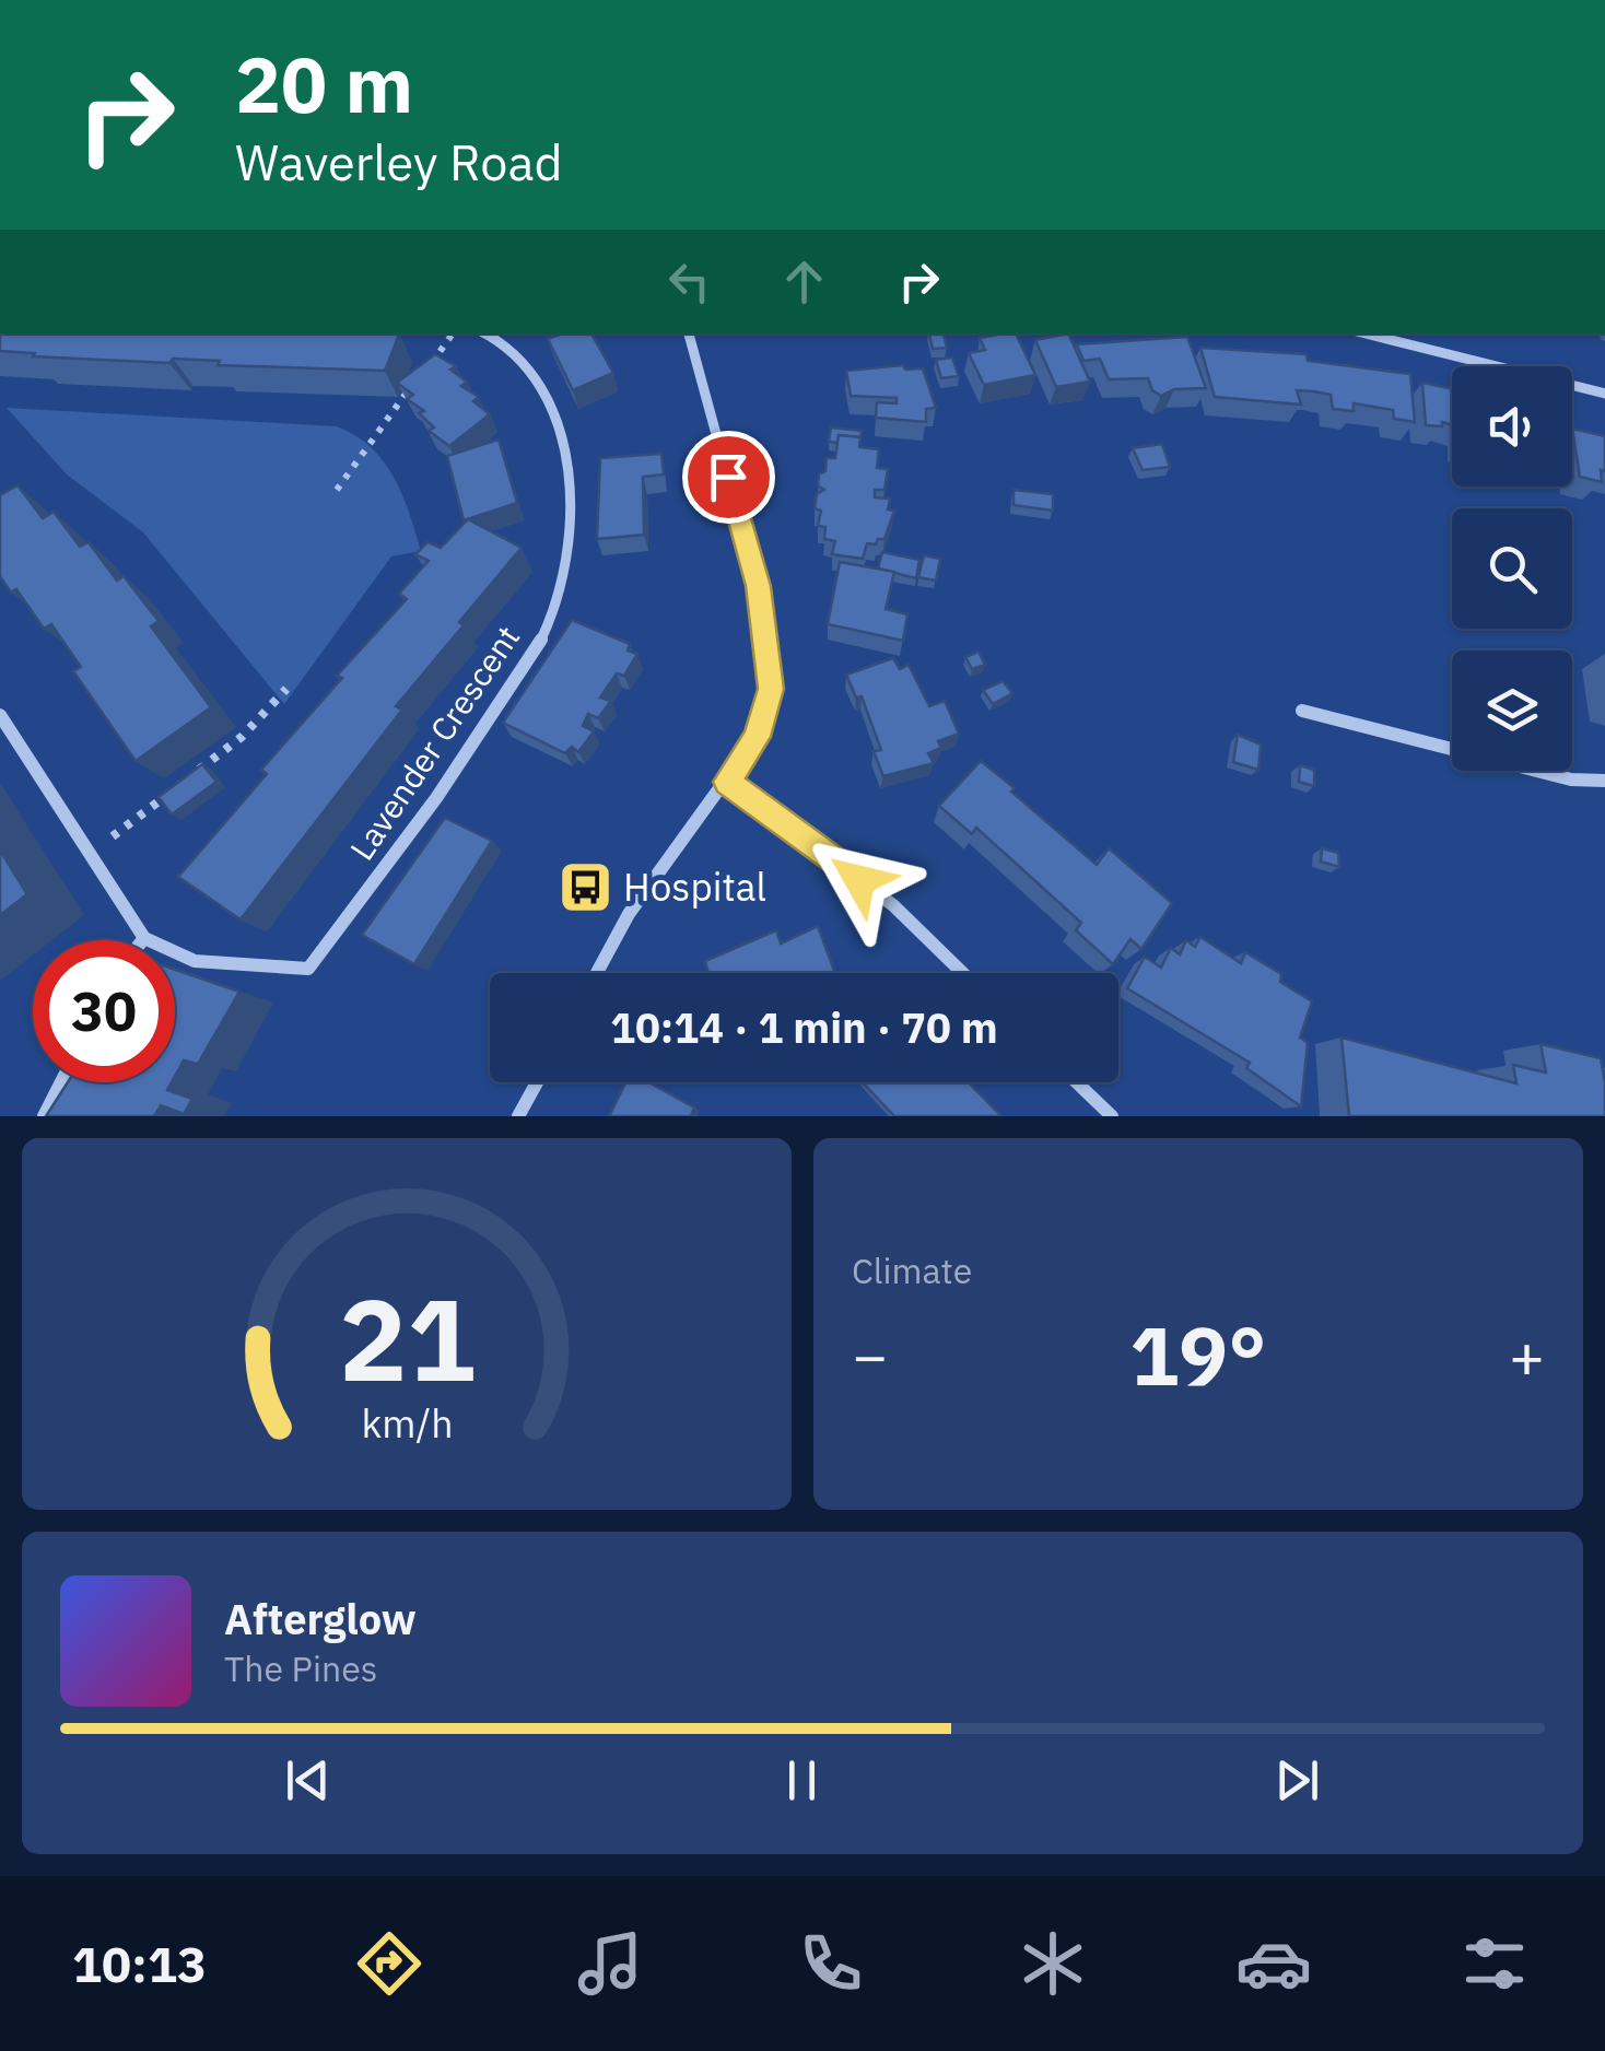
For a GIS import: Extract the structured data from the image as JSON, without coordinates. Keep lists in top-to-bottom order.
{
  "streets": {
    "street": ["Lavender Crescent"]
  },
  "places": {
    "bus stop": ["Hospital"]
  },
  "page": {
    "turn": ["20 m", "Waverley Road"],
    "limit": "30",
    "trip": "10:14 · 1 min · 70 m",
    "tile": "Climate",
    "heat": ["−", "19°", "+"],
    "song": ["Afterglow", "The Pines"],
    "tabs": "10:13",
    "gauge": ["21", "km/h"]
  }
}
